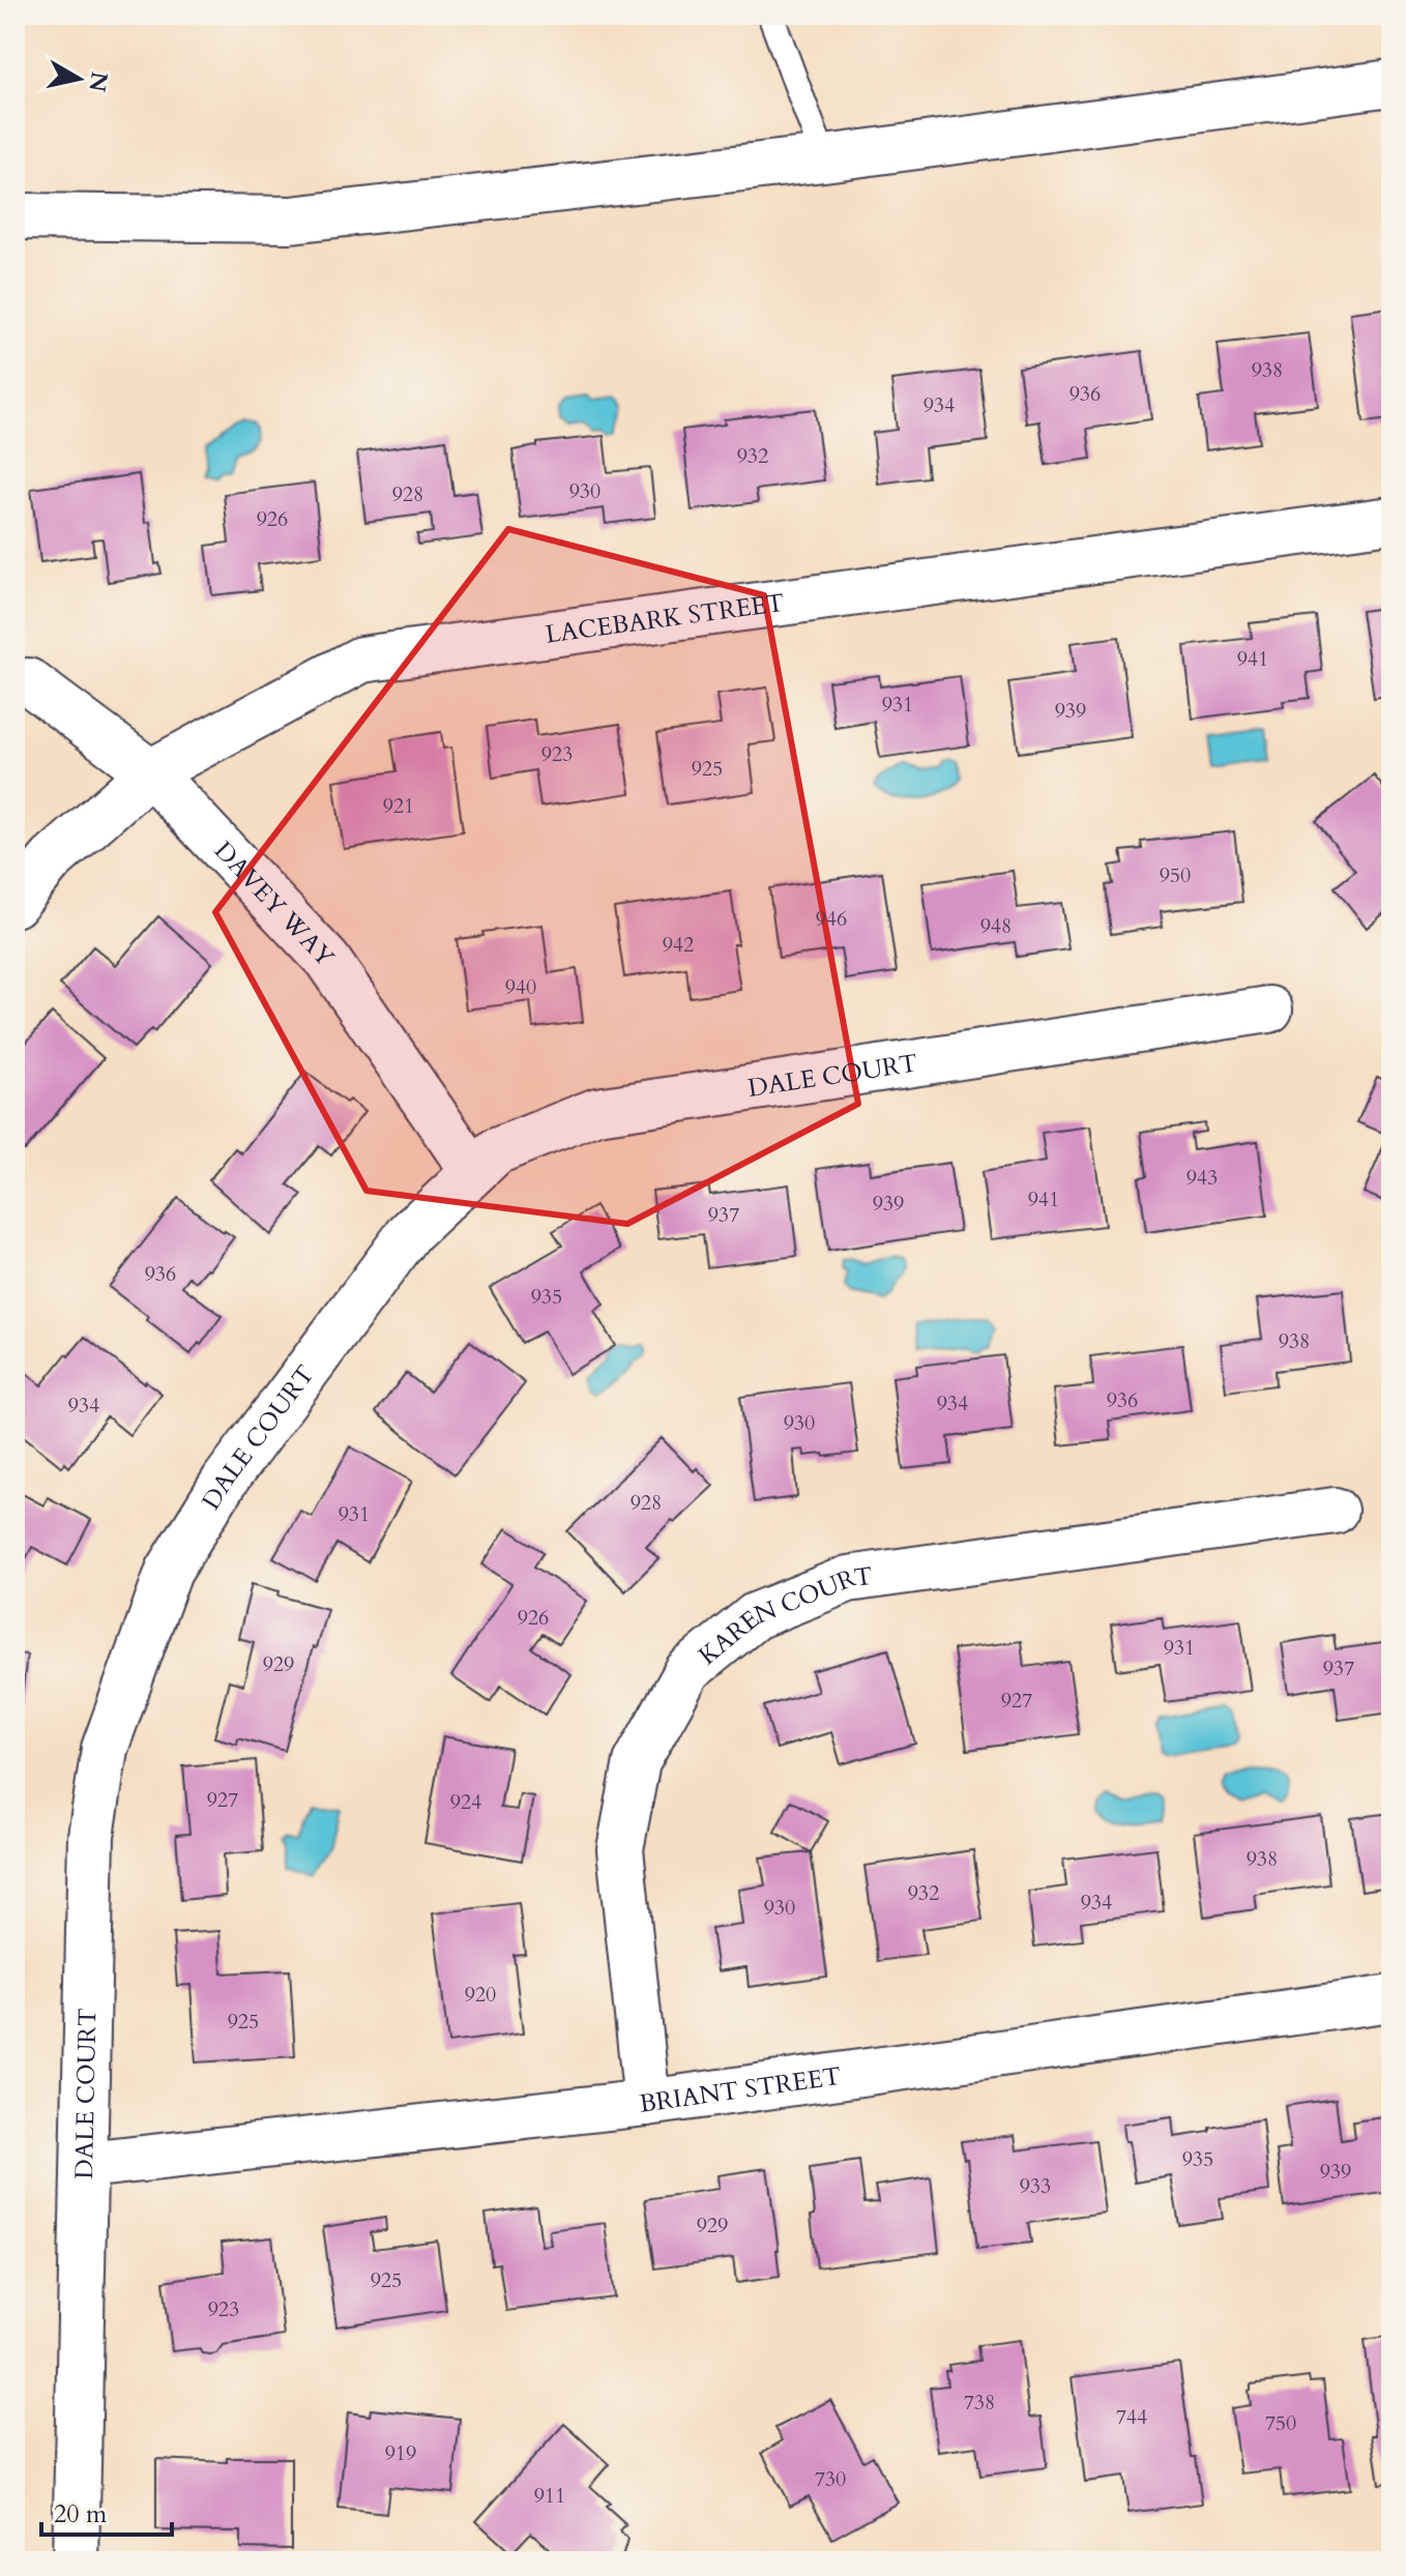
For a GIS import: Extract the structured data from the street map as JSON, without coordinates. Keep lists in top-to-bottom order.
{
  "streets": {
    "street": [
      "LACEBARK STREET",
      "DAVEY WAY",
      "DALE COURT",
      "KAREN COURT",
      "BRIANT STREET"
    ]
  },
  "crossings": [
    ["LACEBARK STREET", "DAVEY WAY"],
    ["DAVEY WAY", "DALE COURT"],
    ["DALE COURT", "BRIANT STREET"],
    ["KAREN COURT", "BRIANT STREET"]
  ],
  "house_numbers": [
    "938",
    "936",
    "934",
    "932",
    "930",
    "928",
    "926",
    "941",
    "931",
    "939",
    "923",
    "925",
    "921",
    "950",
    "946",
    "948",
    "942",
    "940",
    "943",
    "941",
    "939",
    "937",
    "936",
    "935",
    "938",
    "936",
    "934",
    "934",
    "930",
    "928",
    "931",
    "926",
    "931",
    "929",
    "937",
    "927",
    "927",
    "924",
    "938",
    "932",
    "934",
    "930",
    "920",
    "925",
    "935",
    "939",
    "933",
    "929",
    "925",
    "923",
    "738",
    "744",
    "750",
    "919",
    "730",
    "911"
  ],
  "scale_bar": "20 m",
  "north": "right"
}
